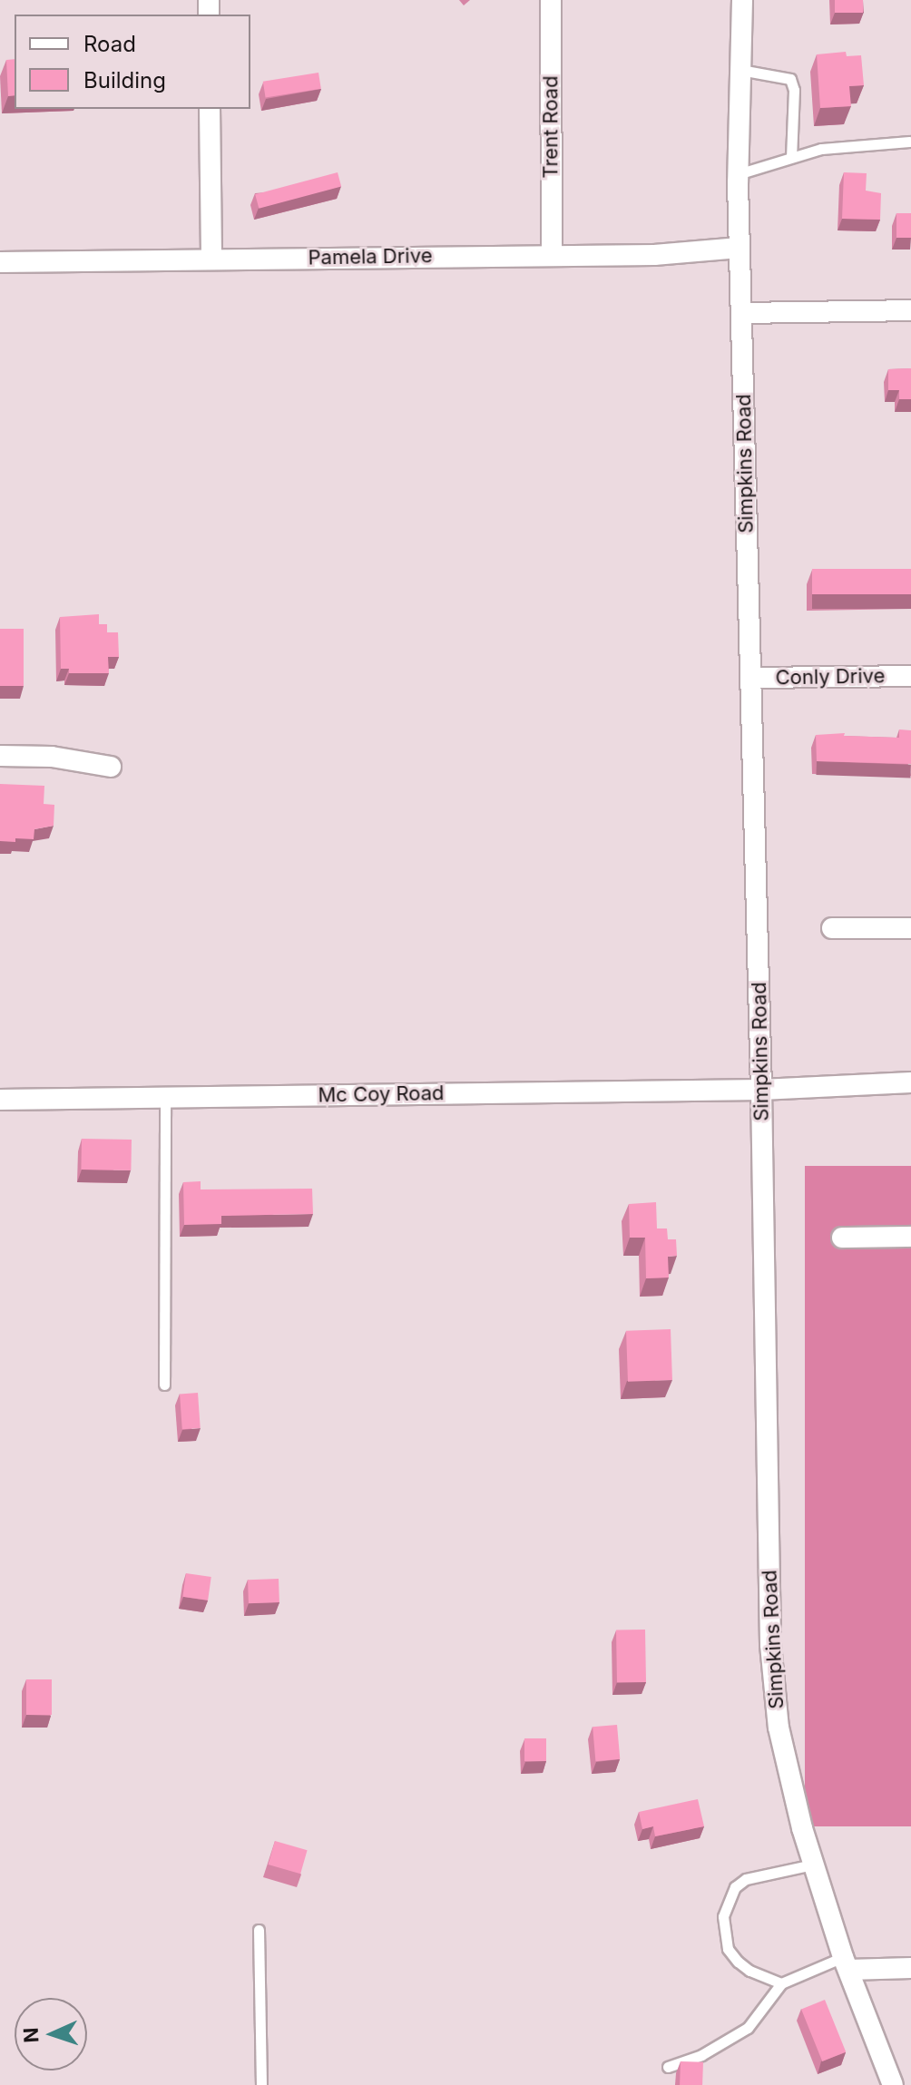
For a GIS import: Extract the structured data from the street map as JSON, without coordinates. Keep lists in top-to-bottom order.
{
  "streets": {
    "street": [
      "Trent Road",
      "Pamela Drive",
      "Simpkins Road",
      "Conly Drive",
      "Mc Coy Road"
    ]
  },
  "crossings": [
    ["Trent Road", "Pamela Drive"],
    ["Pamela Drive", "Simpkins Road"],
    ["Simpkins Road", "Conly Drive"],
    ["Simpkins Road", "Mc Coy Road"]
  ],
  "legend": ["Road", "Building"],
  "north": "left"
}
